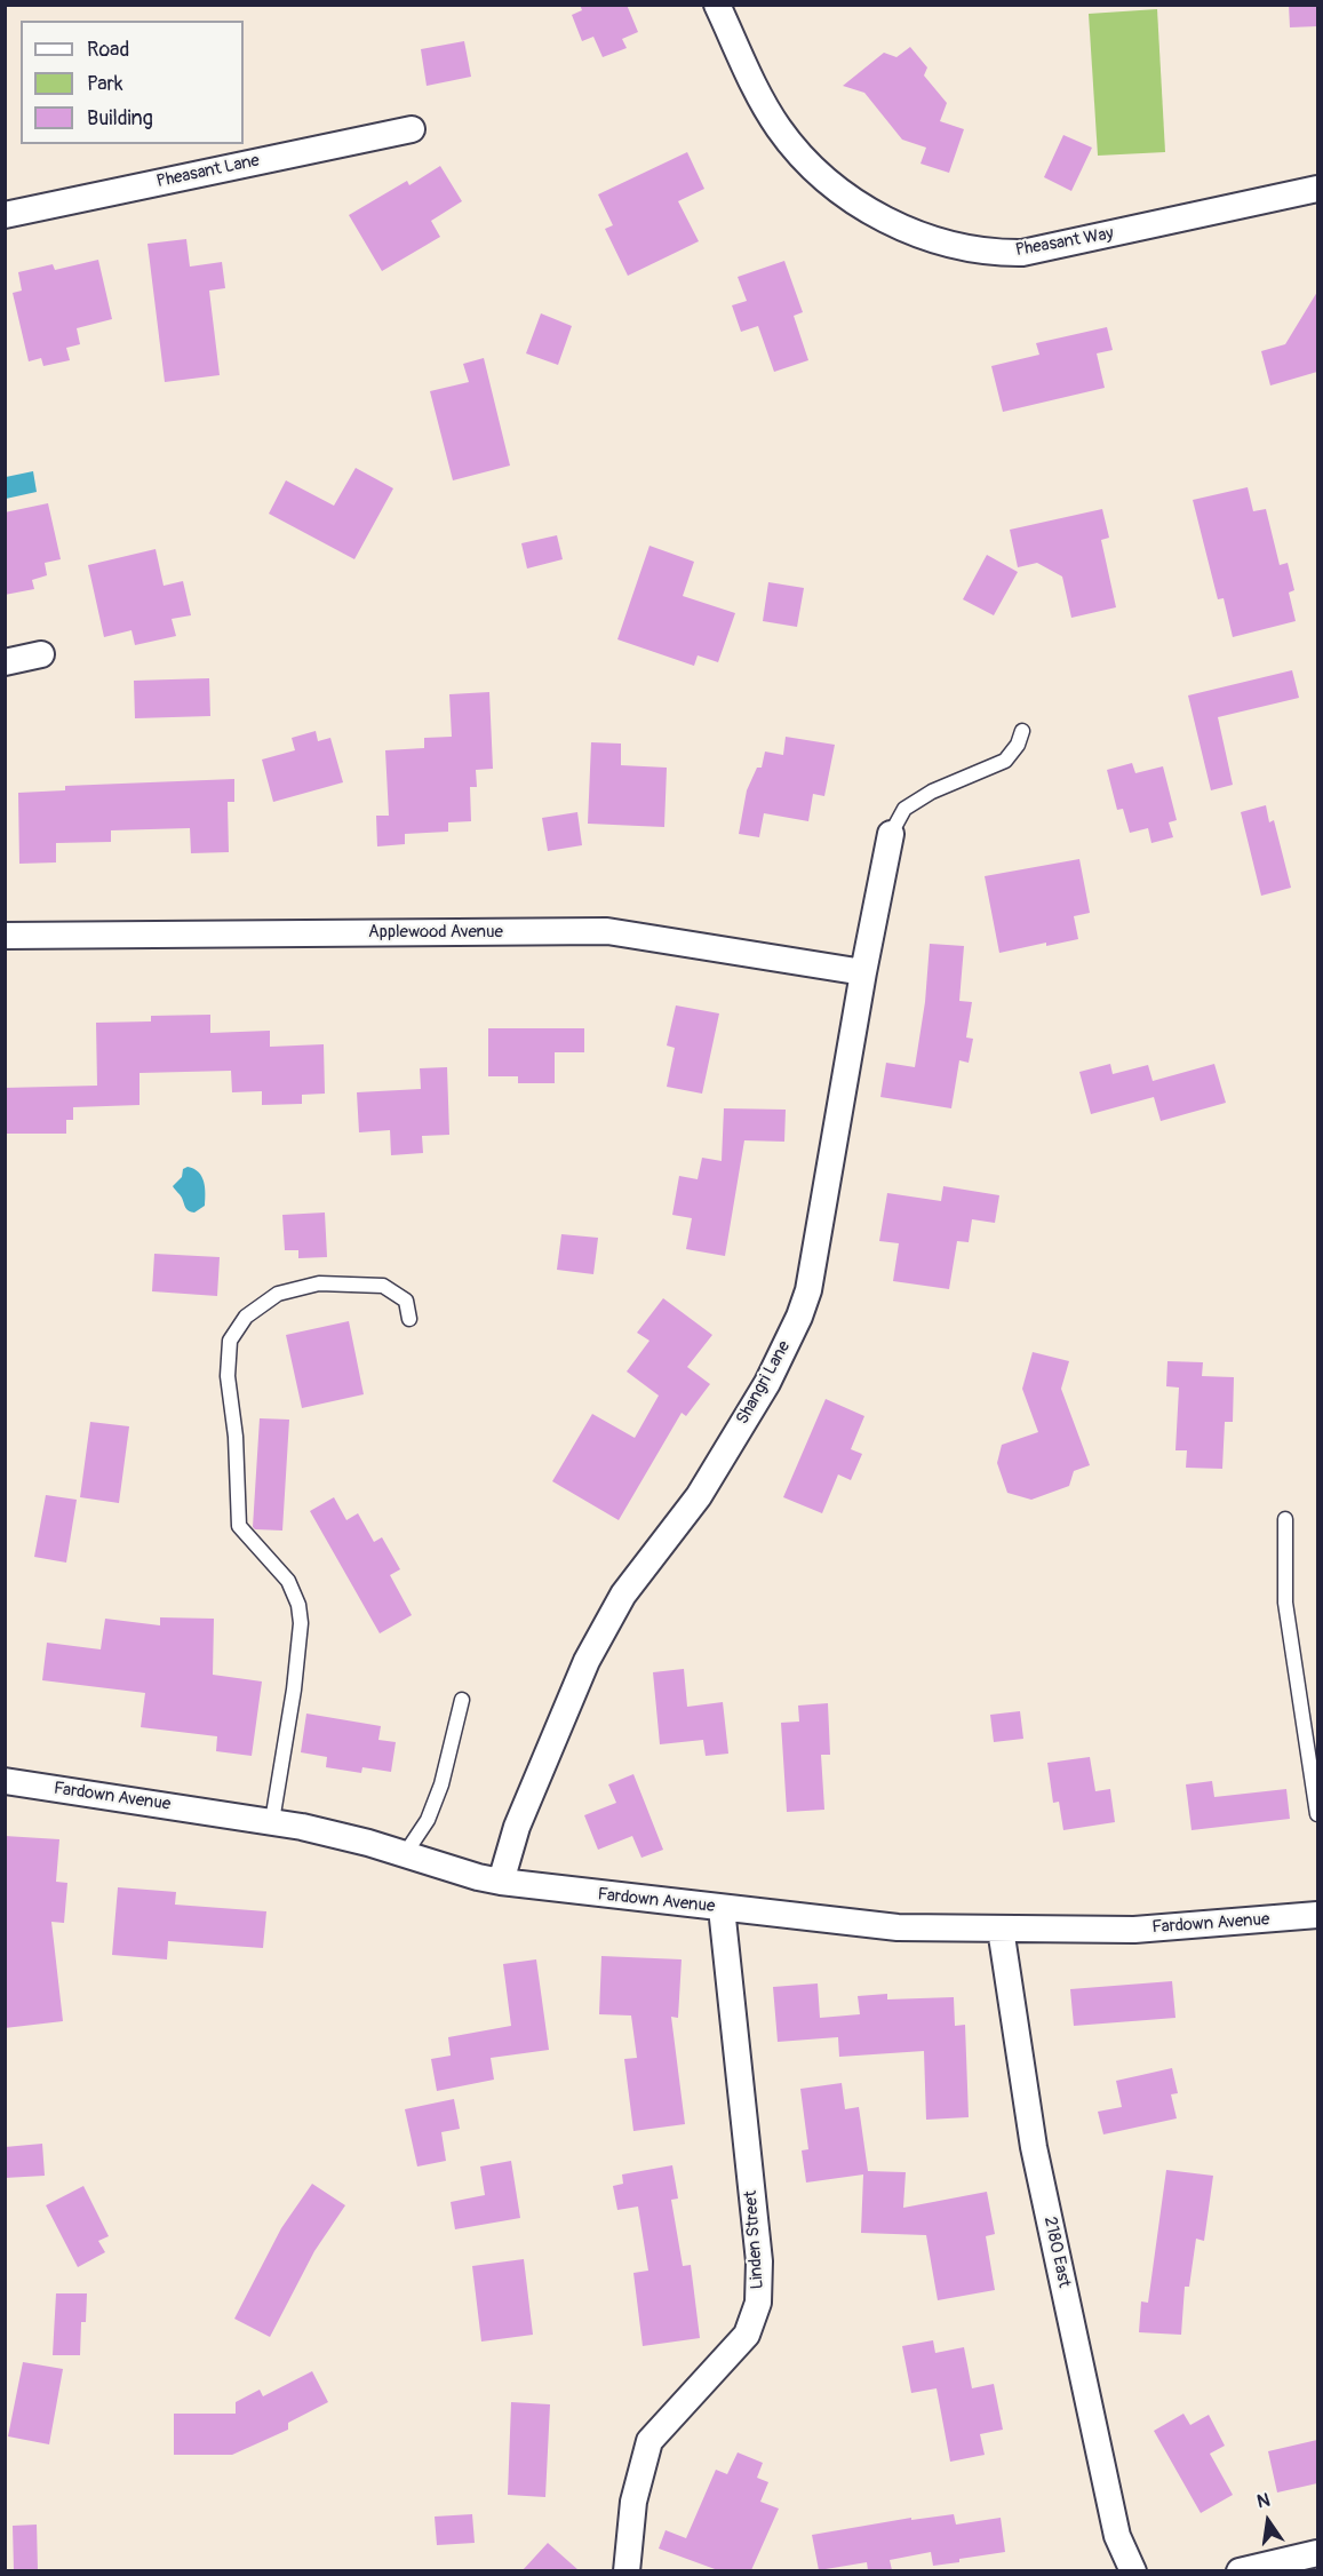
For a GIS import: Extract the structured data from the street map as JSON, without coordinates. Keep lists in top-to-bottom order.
{
  "streets": {
    "street": [
      "Pheasant Lane",
      "Pheasant Way",
      "Applewood Avenue",
      "Shangri Lane",
      "Fardown Avenue",
      "Linden Street",
      "2180 East"
    ]
  },
  "crossings": [
    ["Applewood Avenue", "Shangri Lane"],
    ["Shangri Lane", "Fardown Avenue"],
    ["Fardown Avenue", "Linden Street"],
    ["Fardown Avenue", "2180 East"]
  ],
  "legend": ["Road", "Park", "Building"],
  "north": "top"
}
